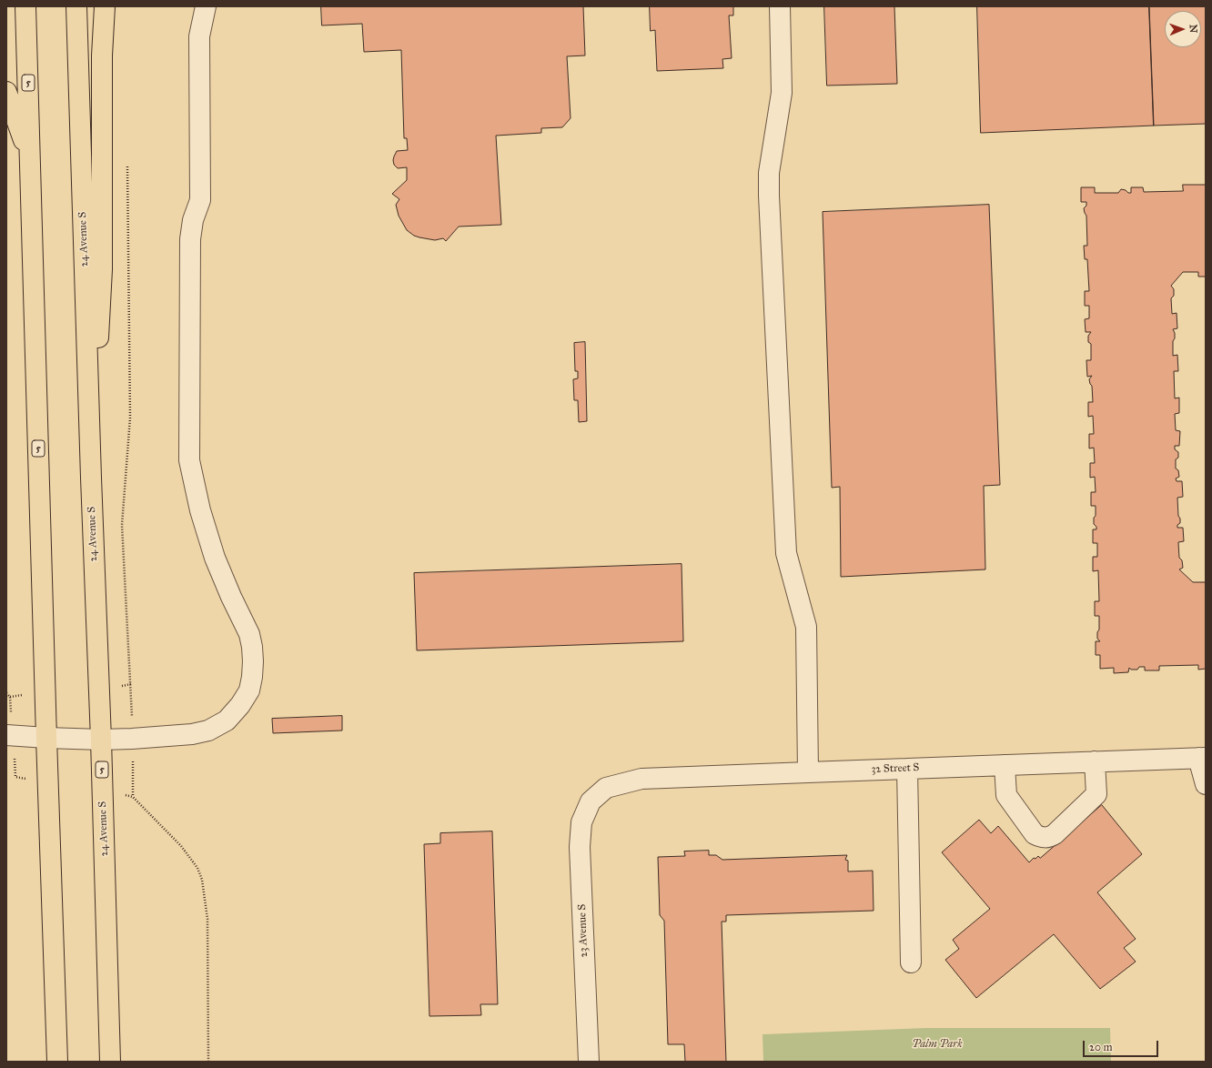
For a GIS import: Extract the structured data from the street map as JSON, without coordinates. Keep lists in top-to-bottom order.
{
  "streets": {
    "main road": ["5", "24 Avenue S"],
    "street": ["32 Street S", "23 Avenue S"]
  },
  "crossings": [
    ["32 Street S", "23 Avenue S"]
  ],
  "parks": ["Palm Park"],
  "scale_bar": "20 m",
  "north": "right"
}
